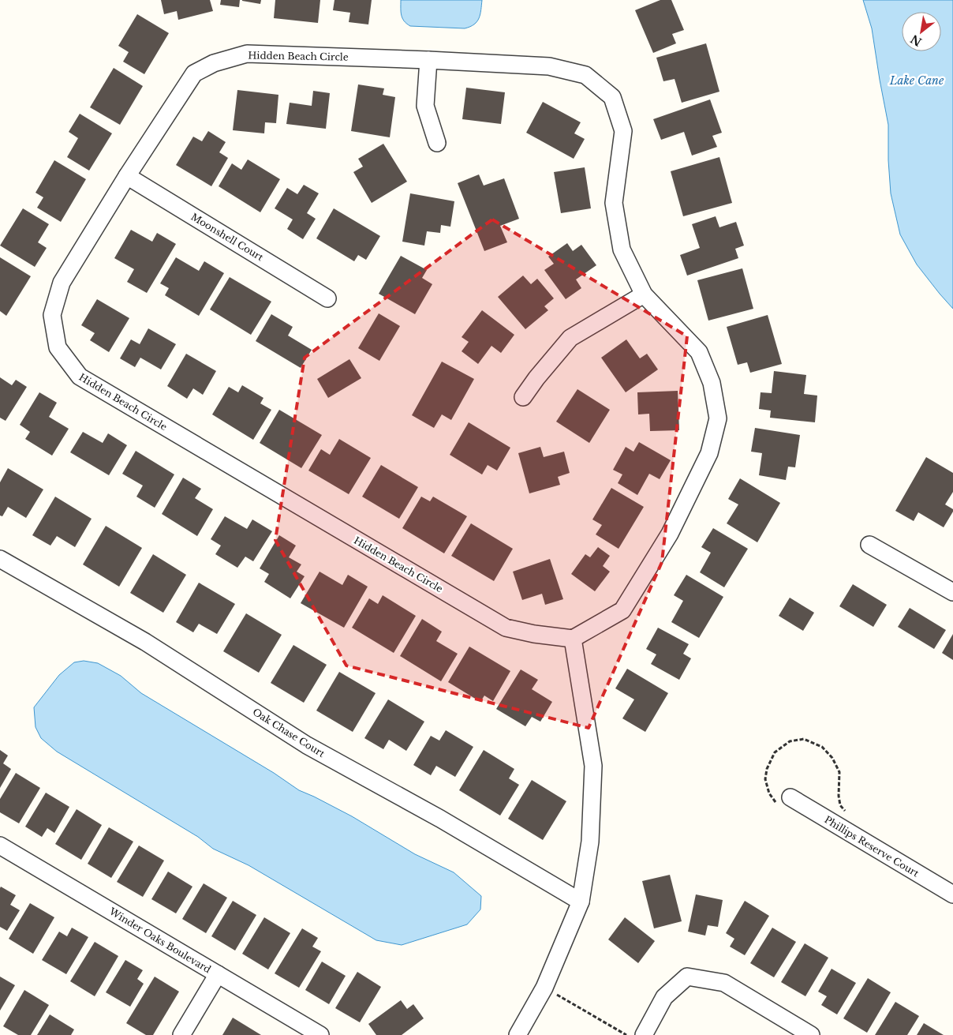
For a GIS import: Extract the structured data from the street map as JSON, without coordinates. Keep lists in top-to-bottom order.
{
  "streets": {
    "street": [
      "Hidden Beach Circle",
      "Moonshell Court",
      "Oak Chase Court",
      "Phillips Reserve Court",
      "Winder Oaks Boulevard"
    ]
  },
  "crossings": [
    ["Hidden Beach Circle", "Moonshell Court"]
  ],
  "water": ["Lake Cane"],
  "north": "bottom left"
}
